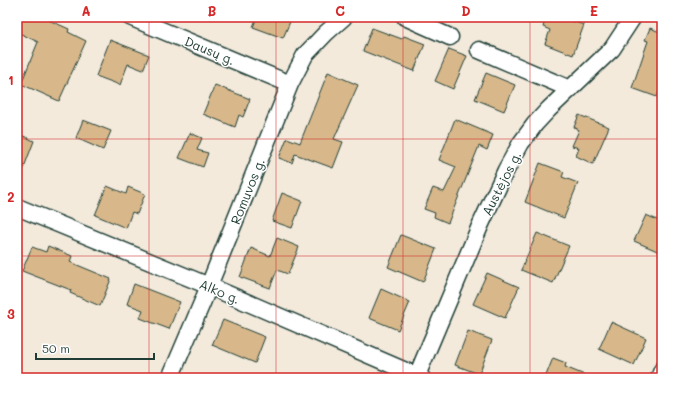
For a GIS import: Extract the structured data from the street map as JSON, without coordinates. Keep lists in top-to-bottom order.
{
  "streets": {
    "street": [
      "Dausų g.",
      "Austėjos g.",
      "Romuvos g.",
      "Alko g."
    ]
  },
  "crossings": [
    ["Dausų g.", "Romuvos g."],
    ["Austėjos g.", "Alko g."],
    ["Romuvos g.", "Alko g."]
  ],
  "scale_bar": "50 m",
  "grid": {
    "columns": [
      "A",
      "B",
      "C",
      "D",
      "E"
    ],
    "rows": ["1", "2", "3"]
  }
}
